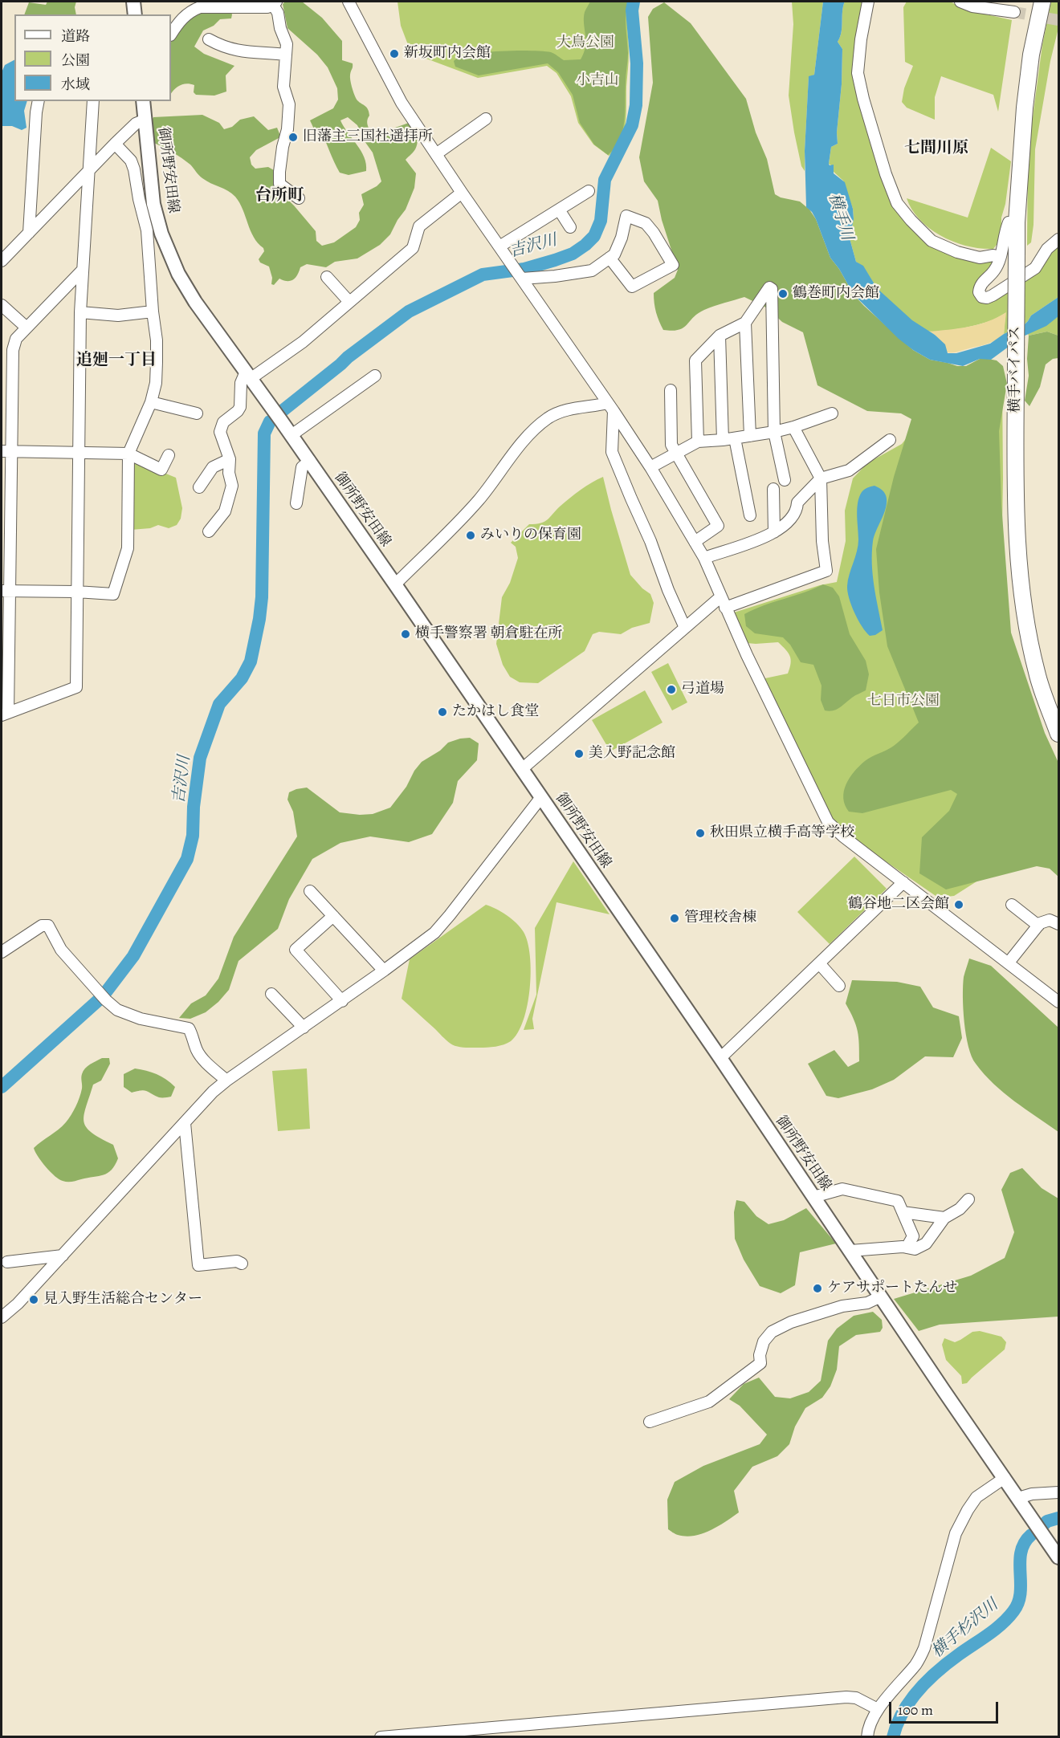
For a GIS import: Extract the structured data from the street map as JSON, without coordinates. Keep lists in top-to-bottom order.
{
  "streets": {
    "highway": ["横手バイパス"],
    "main road": ["御所野安田線"]
  },
  "districts": ["七間川原", "台所町", "追廻一丁目"],
  "water": ["横手川", "吉沢川", "横手杉沢川"],
  "parks": ["大鳥公園", "小吉山", "七日市公園"],
  "places": [
    "新坂町内会館",
    "旧藩主三国社遥拝所",
    "鶴巻町内会館",
    "みいりの保育園",
    "横手警察署 朝倉駐在所",
    "弓道場",
    "たかはし食堂",
    "美入野記念館",
    "秋田県立横手高等学校",
    "鶴谷地二区会館",
    "管理校舎棟",
    "ケアサポートたんせ",
    "見入野生活総合センター"
  ],
  "legend": ["道路", "公園", "水域"],
  "scale_bar": "100 m"
}
